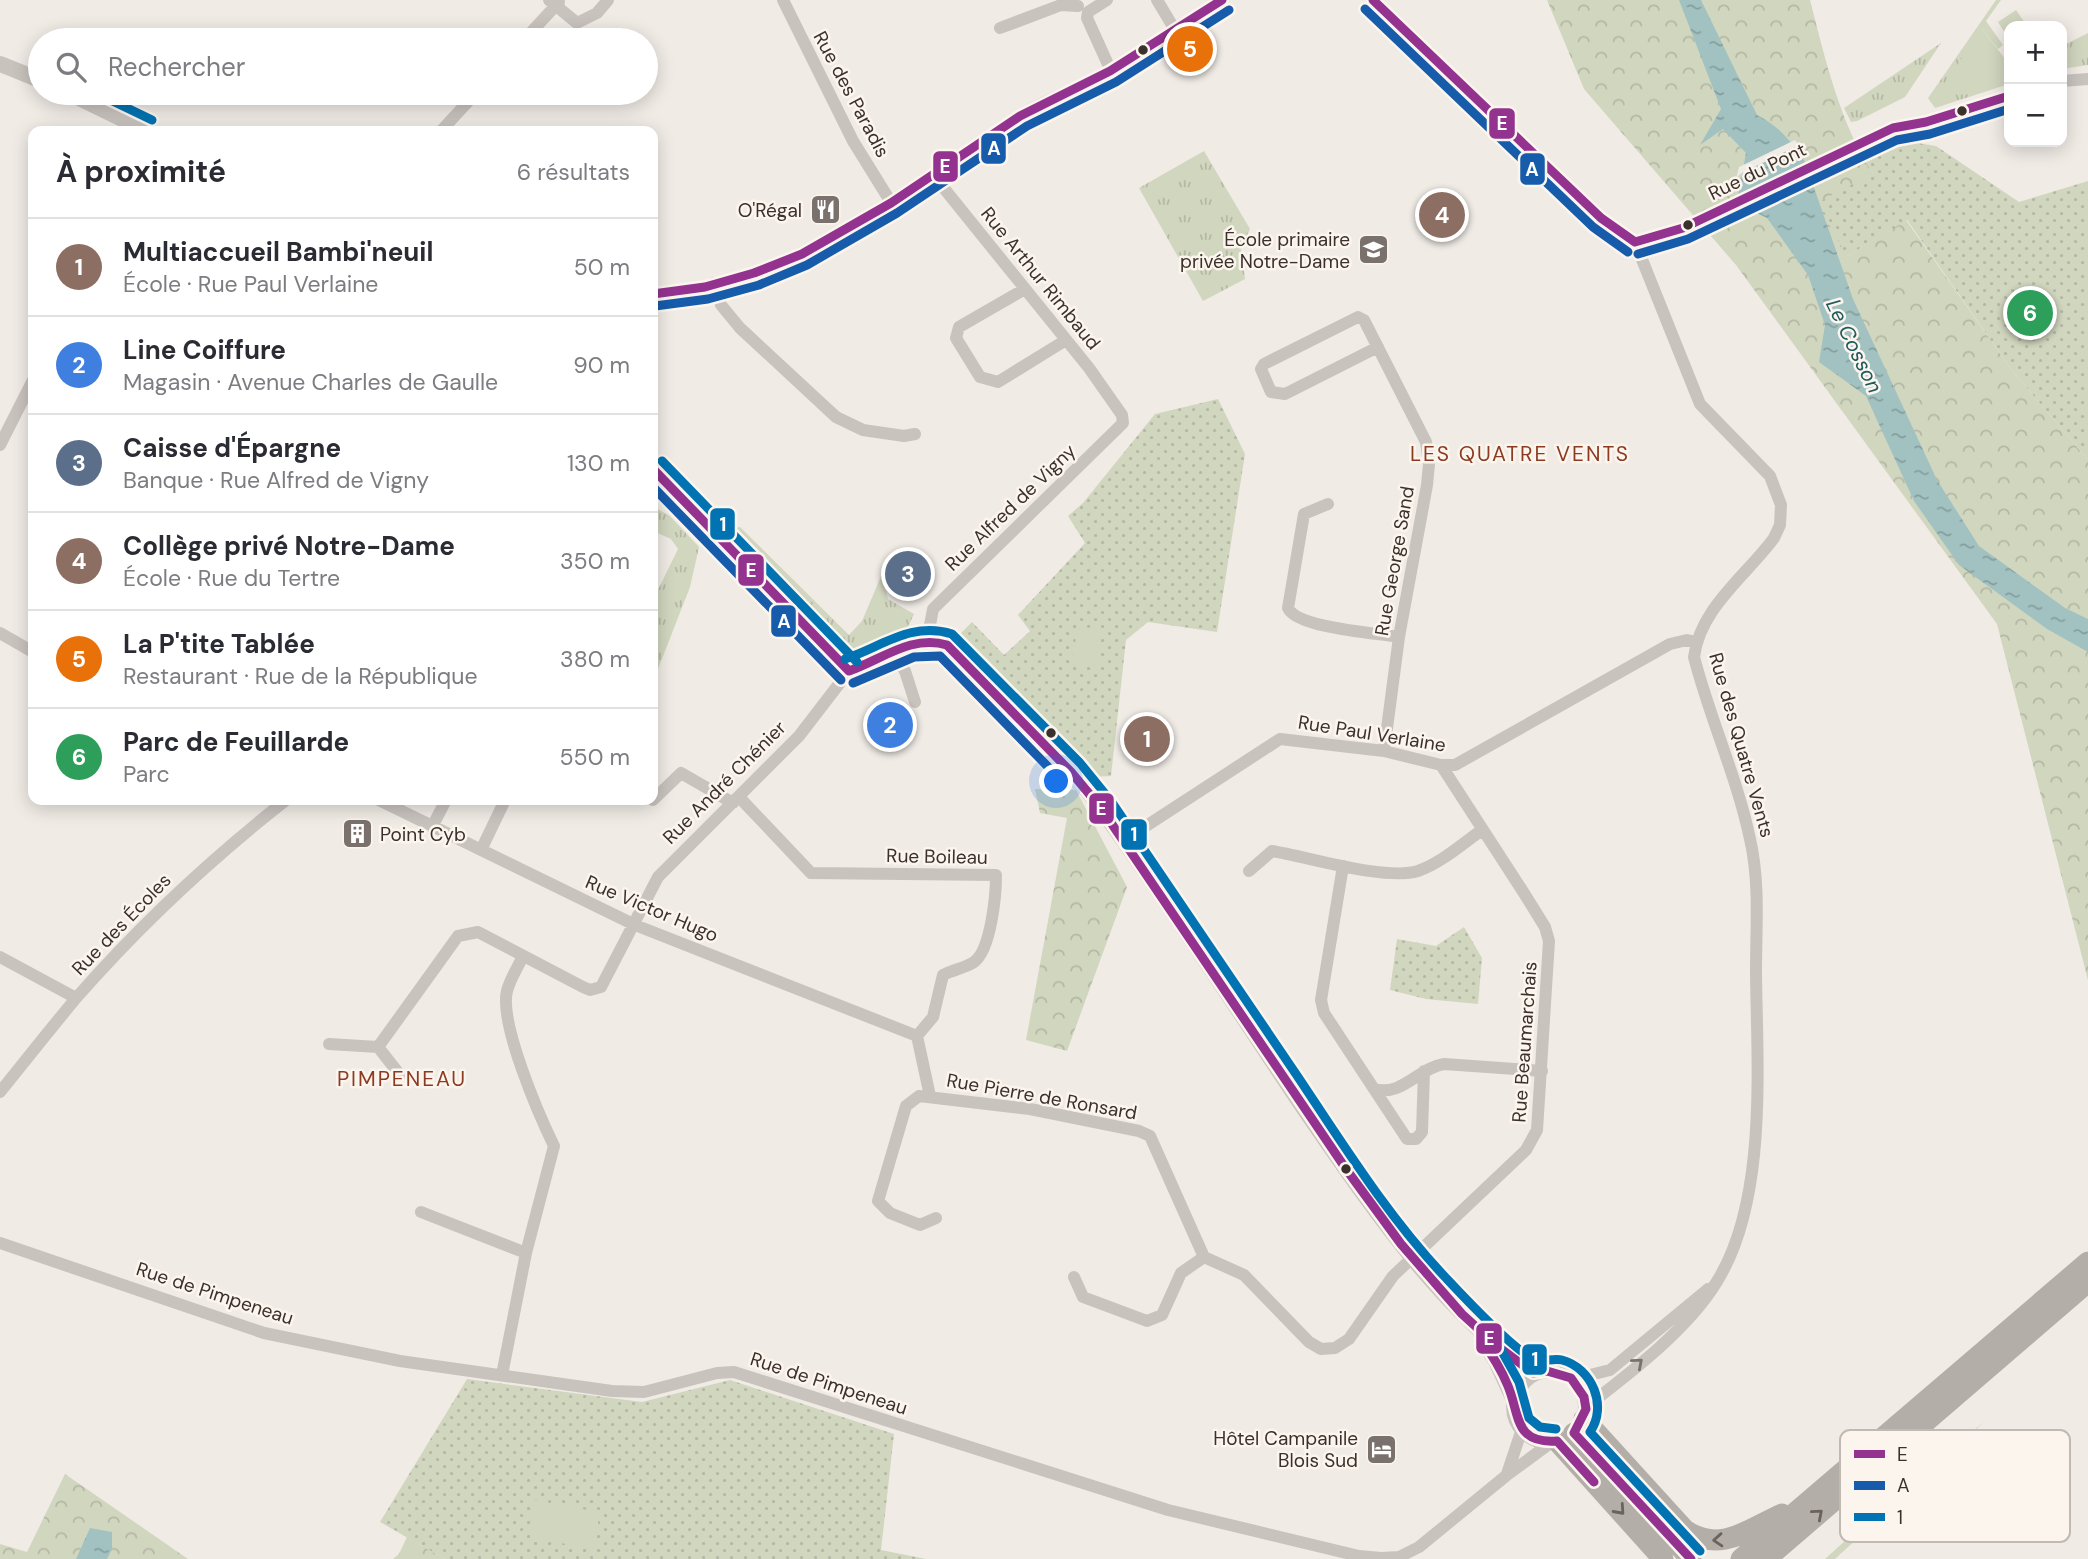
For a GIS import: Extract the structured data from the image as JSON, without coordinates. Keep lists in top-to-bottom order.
{
  "streets": {
    "street": [
      "Rue des Paradis",
      "Rue du Pont",
      "Rue Arthur Rimbaud",
      "Rue Alfred de Vigny",
      "Rue George Sand",
      "Rue Paul Verlaine",
      "Rue des Quatre Vents",
      "Rue André Chénier",
      "Rue Boileau",
      "Rue Victor Hugo",
      "Rue des Écoles",
      "Rue Beaumarchais",
      "Rue Pierre de Ronsard",
      "Rue de Pimpeneau"
    ]
  },
  "crossings": [
    ["Rue du Pont", "Rue des Quatre Vents"],
    ["Rue Arthur Rimbaud", "Rue Alfred de Vigny"],
    ["Rue George Sand", "Rue Paul Verlaine"],
    ["Rue Paul Verlaine", "Rue des Quatre Vents"],
    ["Rue Paul Verlaine", "Rue Beaumarchais"],
    ["Rue des Quatre Vents", "Rue de Pimpeneau"],
    ["Rue André Chénier", "Rue Boileau"],
    ["Rue André Chénier", "Rue Victor Hugo"],
    ["Rue Boileau", "Rue Victor Hugo"]
  ],
  "districts": ["LES QUATRE VENTS", "PIMPENEAU"],
  "water": ["Le Cosson"],
  "places": {
    "restaurant": ["O'Régal"],
    "school or university": ["École primaire privée Notre-Dame"],
    "building": ["Point Cyb"],
    "hotel": ["Hôtel Campanile Blois Sud"]
  },
  "lines": ["transit line E", "transit line A", "transit line 1"],
  "legend": ["E", "A", "1"],
  "page": {
    "map_buttons": ["+", "−"],
    "pins": [
      "5",
      "4",
      "6",
      "3",
      "2",
      "1"
    ],
    "search": "Rechercher",
    "heading": ["À proximité", "6 résultats"],
    "list": [
      {
        "mark": "1",
        "name": "Multiaccueil Bambi'neuil",
        "note": "École · Rue Paul Verlaine",
        "value": "50 m"
      },
      {
        "mark": "2",
        "name": "Line Coiffure",
        "note": "Magasin · Avenue Charles de Gaulle",
        "value": "90 m"
      },
      {
        "mark": "3",
        "name": "Caisse d'Épargne",
        "note": "Banque · Rue Alfred de Vigny",
        "value": "130 m"
      },
      {
        "mark": "4",
        "name": "Collège privé Notre-Dame",
        "note": "École · Rue du Tertre",
        "value": "350 m"
      },
      {
        "mark": "5",
        "name": "La P'tite Tablée",
        "note": "Restaurant · Rue de la République",
        "value": "380 m"
      },
      {
        "mark": "6",
        "name": "Parc de Feuillarde",
        "note": "Parc",
        "value": "550 m"
      }
    ]
  }
}
